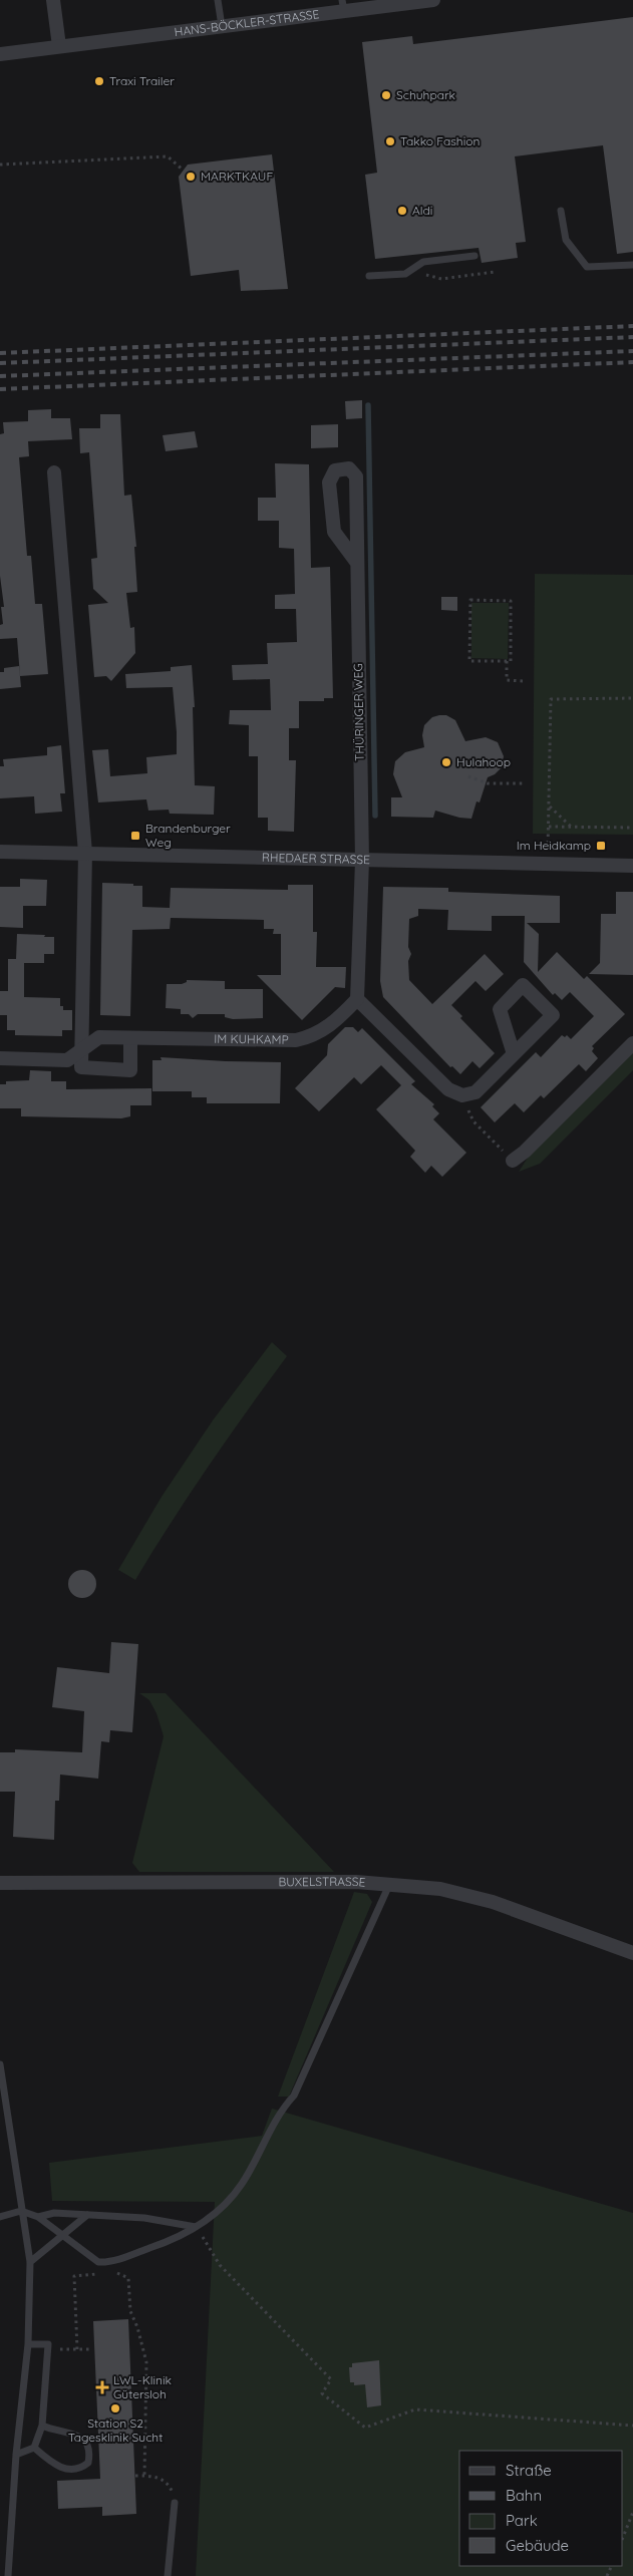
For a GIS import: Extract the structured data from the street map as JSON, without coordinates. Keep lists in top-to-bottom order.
{
  "streets": {
    "street": [
      "HANS-BÖCKLER-STRASSE",
      "THÜRINGER WEG",
      "RHEDAER STRASSE",
      "IM KUHKAMP",
      "BUXELSTRASSE"
    ]
  },
  "crossings": [
    ["THÜRINGER WEG", "RHEDAER STRASSE"]
  ],
  "places": {
    "other": [
      "Traxi Trailer",
      "Schuhpark",
      "Takko Fashion",
      "MARKTKAUF",
      "Aldi",
      "Hulahoop",
      "Station S2 Tagesklinik Sucht"
    ],
    "transit": ["Brandenburger Weg", "Im Heidkamp"],
    "health": ["LWL-Klinik Gütersloh"]
  },
  "legend": [
    "Straße",
    "Bahn",
    "Park",
    "Gebäude"
  ]
}
